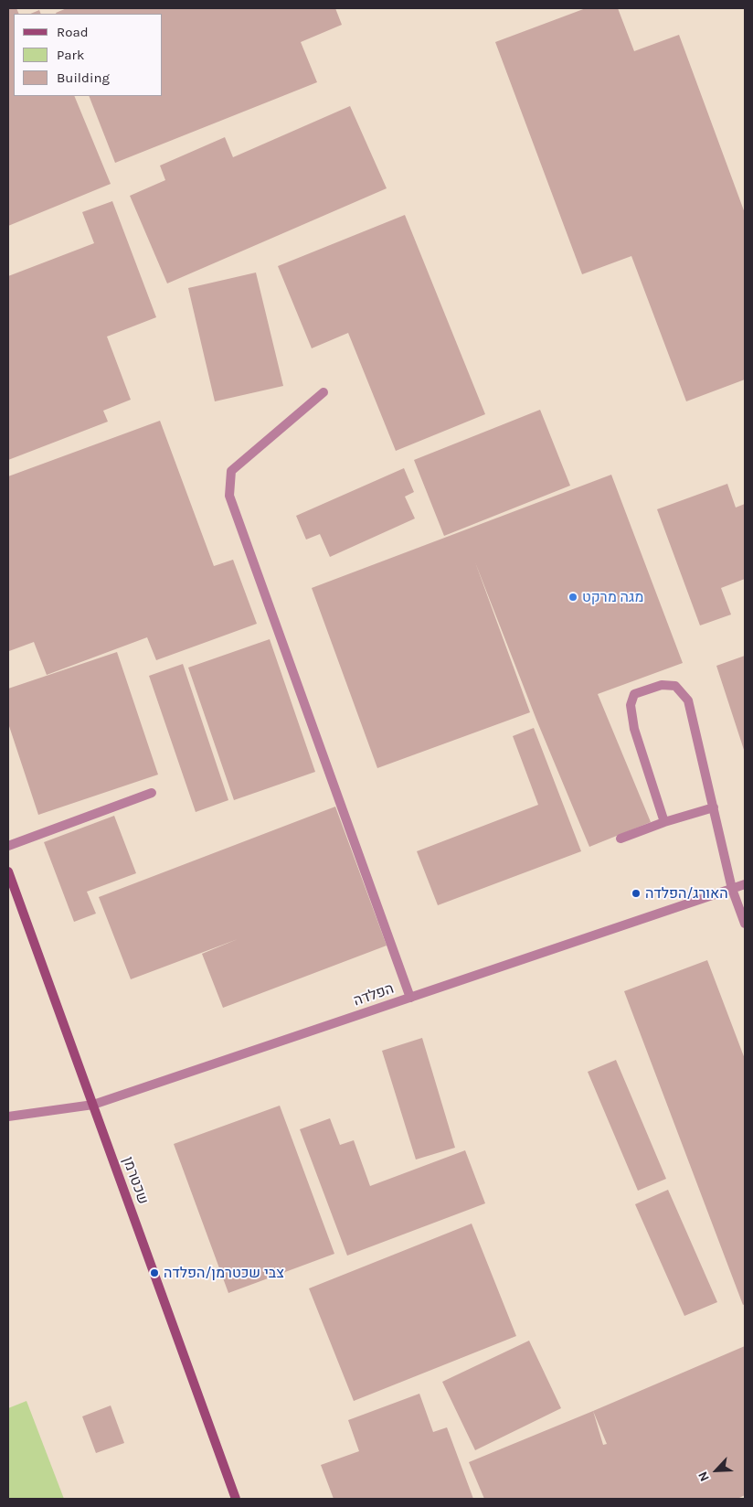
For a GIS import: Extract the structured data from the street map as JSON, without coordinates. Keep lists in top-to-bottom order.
{
  "streets": {
    "street": ["הפלדה", "שכטרמן"]
  },
  "crossings": [
    ["הפלדה", "שכטרמן"]
  ],
  "places": ["מגה מרקט", "האורג/הפלדה", "צבי שכטרמן/הפלדה"],
  "legend": ["Road", "Park", "Building"],
  "north": "bottom left"
}
